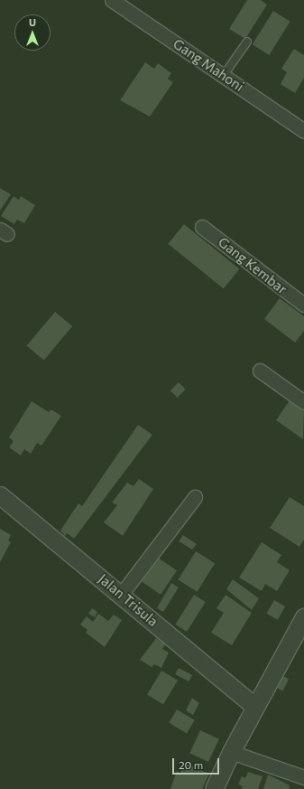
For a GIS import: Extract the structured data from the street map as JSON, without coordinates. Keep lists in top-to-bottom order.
{
  "streets": {
    "street": ["Gang Mahoni", "Gang Kembar", "Jalan Trisula"]
  },
  "scale_bar": "20 m",
  "north": "top"
}
